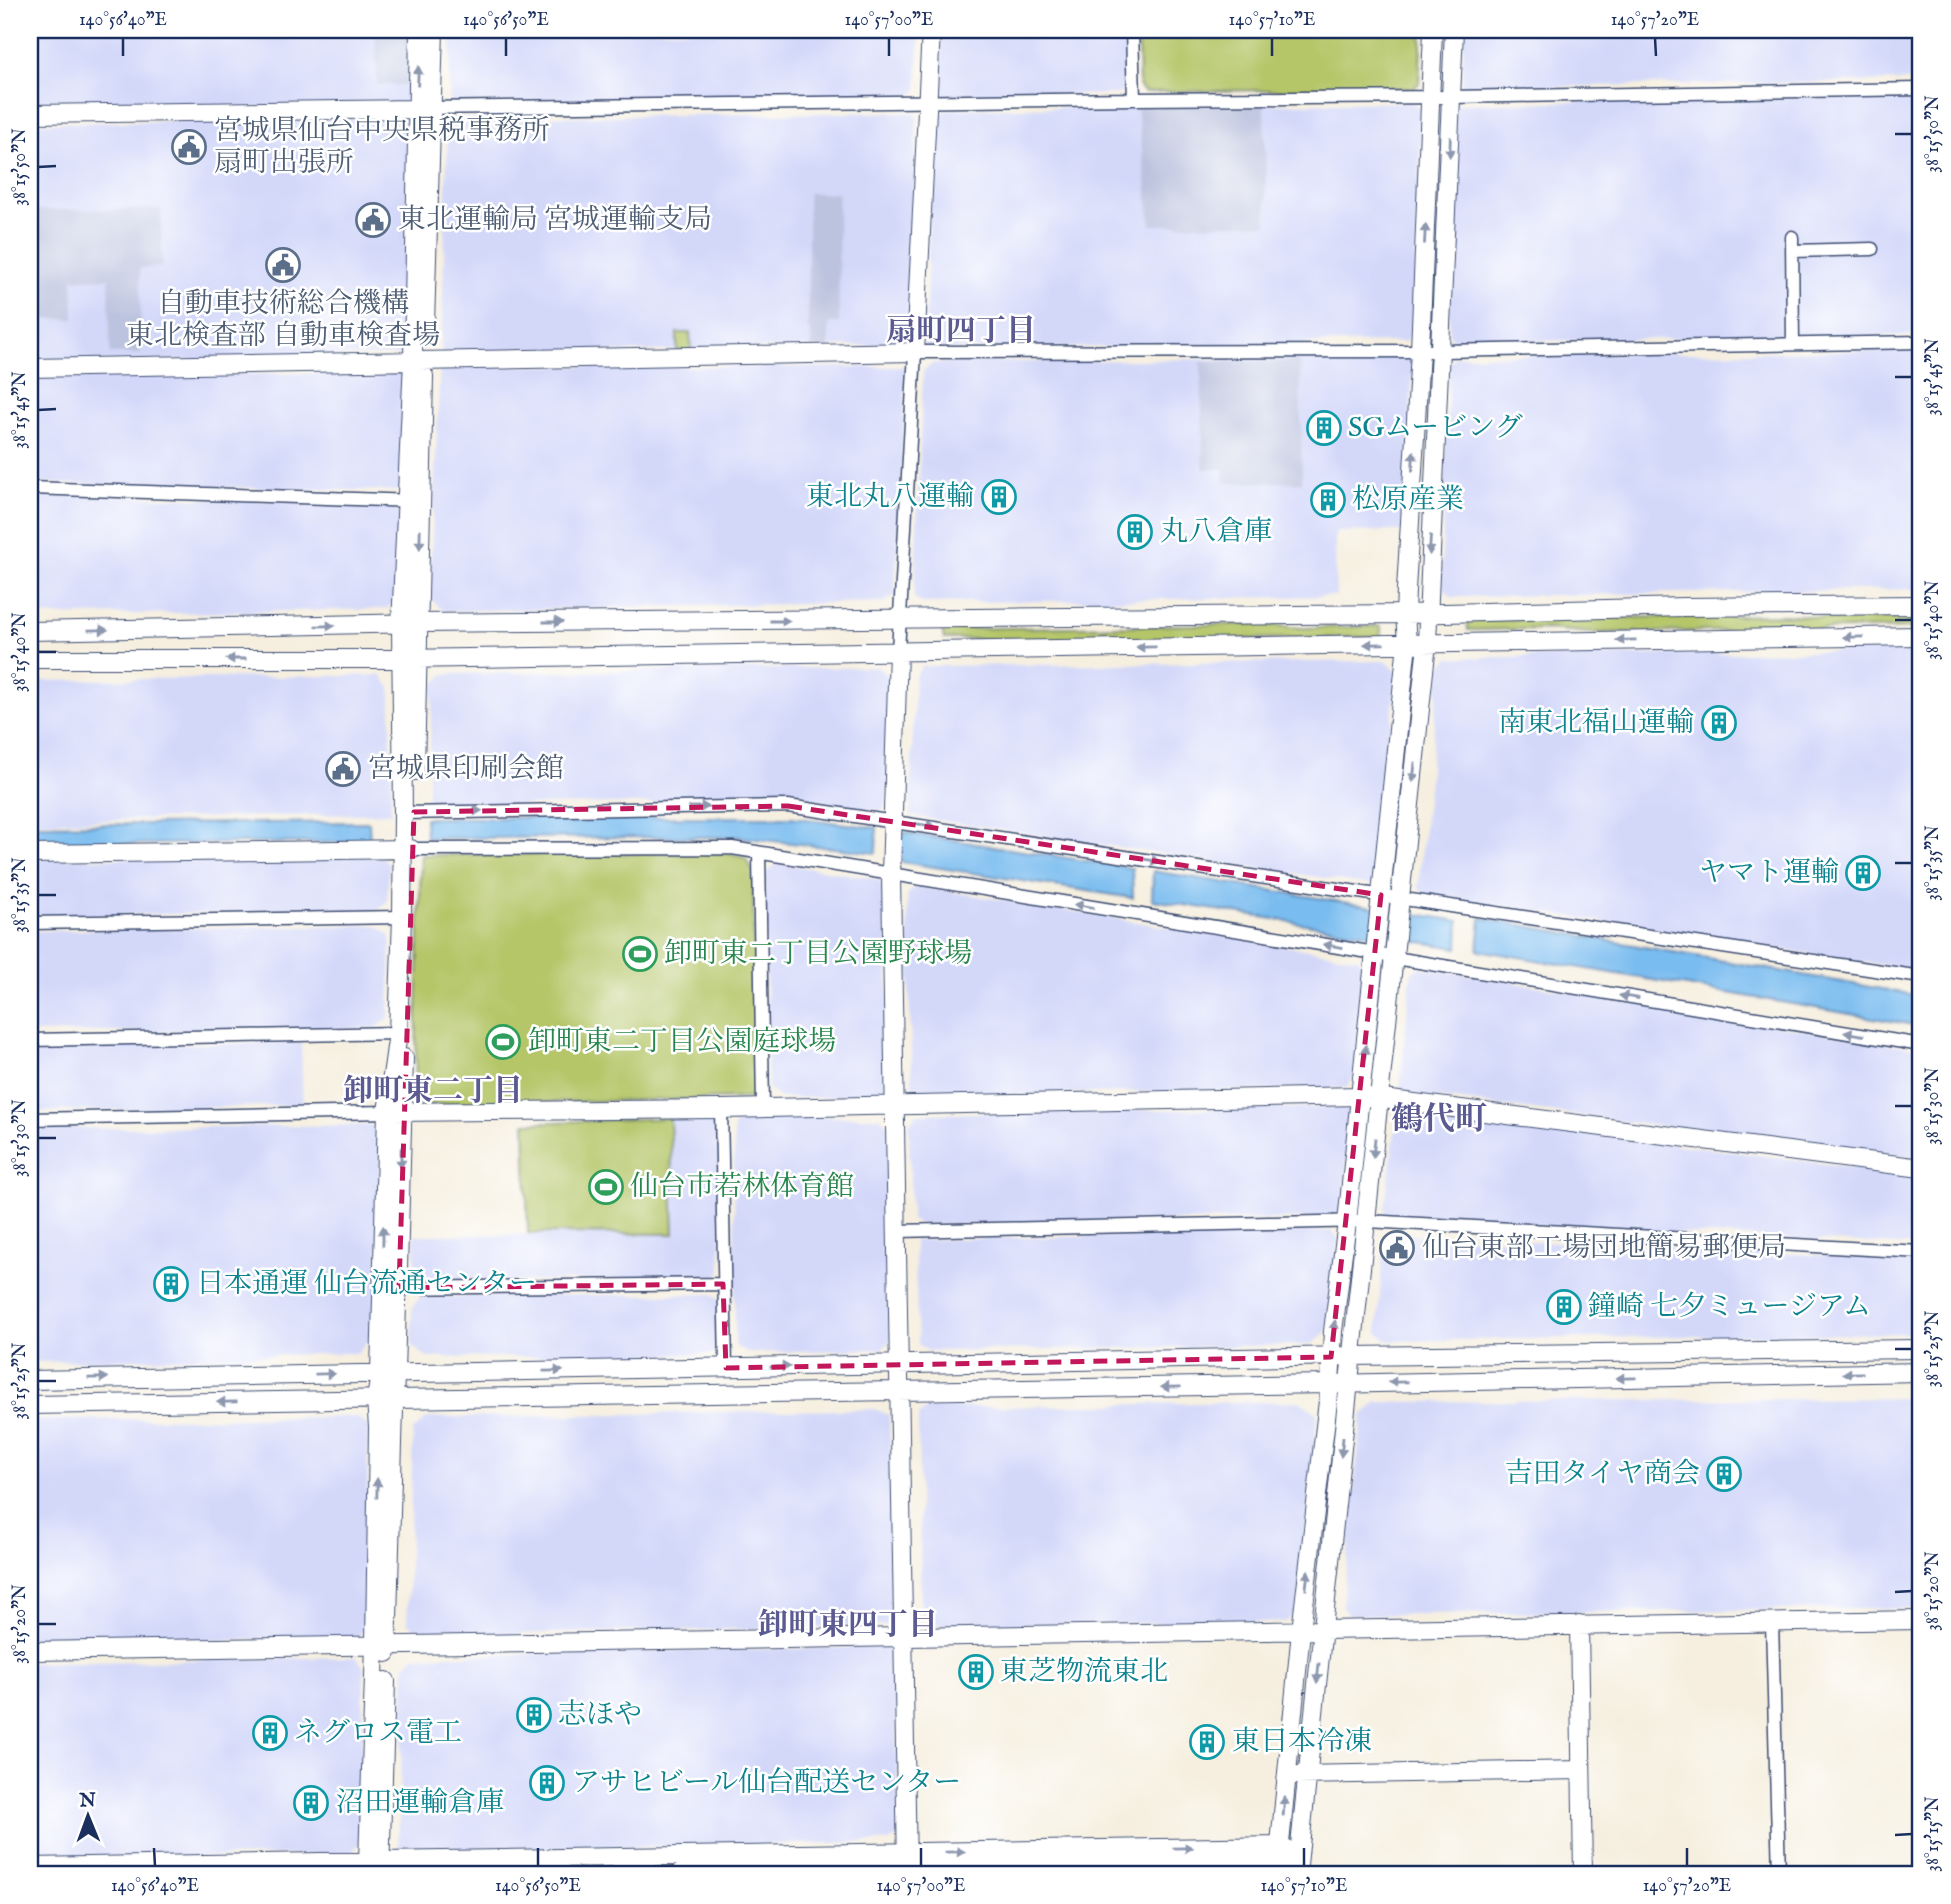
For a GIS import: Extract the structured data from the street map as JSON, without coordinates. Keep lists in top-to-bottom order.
{
  "districts": [
    "扇町四丁目",
    "卸町東二丁目",
    "鶴代町",
    "卸町東四丁目"
  ],
  "places": {
    "public building": [
      "宮城県仙台中央県税事務所 扇町出張所",
      "東北運輸局 宮城運輸支局",
      "自動車技術総合機構 東北検査部 自動車検査場",
      "宮城県印刷会館",
      "仙台東部工場団地簡易郵便局"
    ],
    "building": [
      "SGムービング",
      "東北丸八運輸",
      "松原産業",
      "丸八倉庫",
      "南東北福山運輸",
      "ヤマト運輸",
      "日本通運 仙台流通センター",
      "鐘崎 七夕ミュージアム",
      "吉田タイヤ商会",
      "東芝物流東北",
      "志ほや",
      "ネグロス電工",
      "東日本冷凍",
      "アサヒビール仙台配送センター",
      "沼田運輸倉庫"
    ],
    "sports": ["卸町東二丁目公園野球場", "卸町東二丁目公園庭球場", "仙台市若林体育館"]
  },
  "north": "top",
  "coordinates": [
    "140°56'40\"E",
    "140°56'50\"E",
    "140°57'00\"E",
    "140°57'10\"E",
    "140°57'20\"E",
    "38°15'50\"N",
    "38°15'45\"N",
    "38°15'40\"N",
    "38°15'35\"N",
    "38°15'30\"N",
    "38°15'25\"N",
    "38°15'20\"N",
    "38°15'15\"N"
  ]
}
